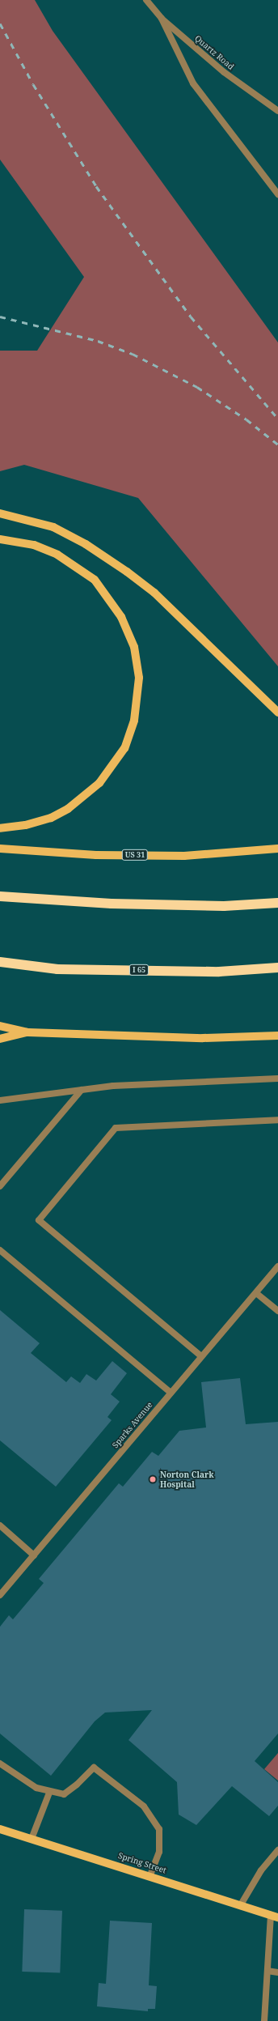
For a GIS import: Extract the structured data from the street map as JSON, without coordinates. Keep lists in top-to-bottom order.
{
  "streets": {
    "highway": ["I 65"],
    "main road": ["US 31", "Spring Street"],
    "street": ["Quartz Road", "Sparks Avenue"]
  },
  "places": ["Norton Clark Hospital"]
}
